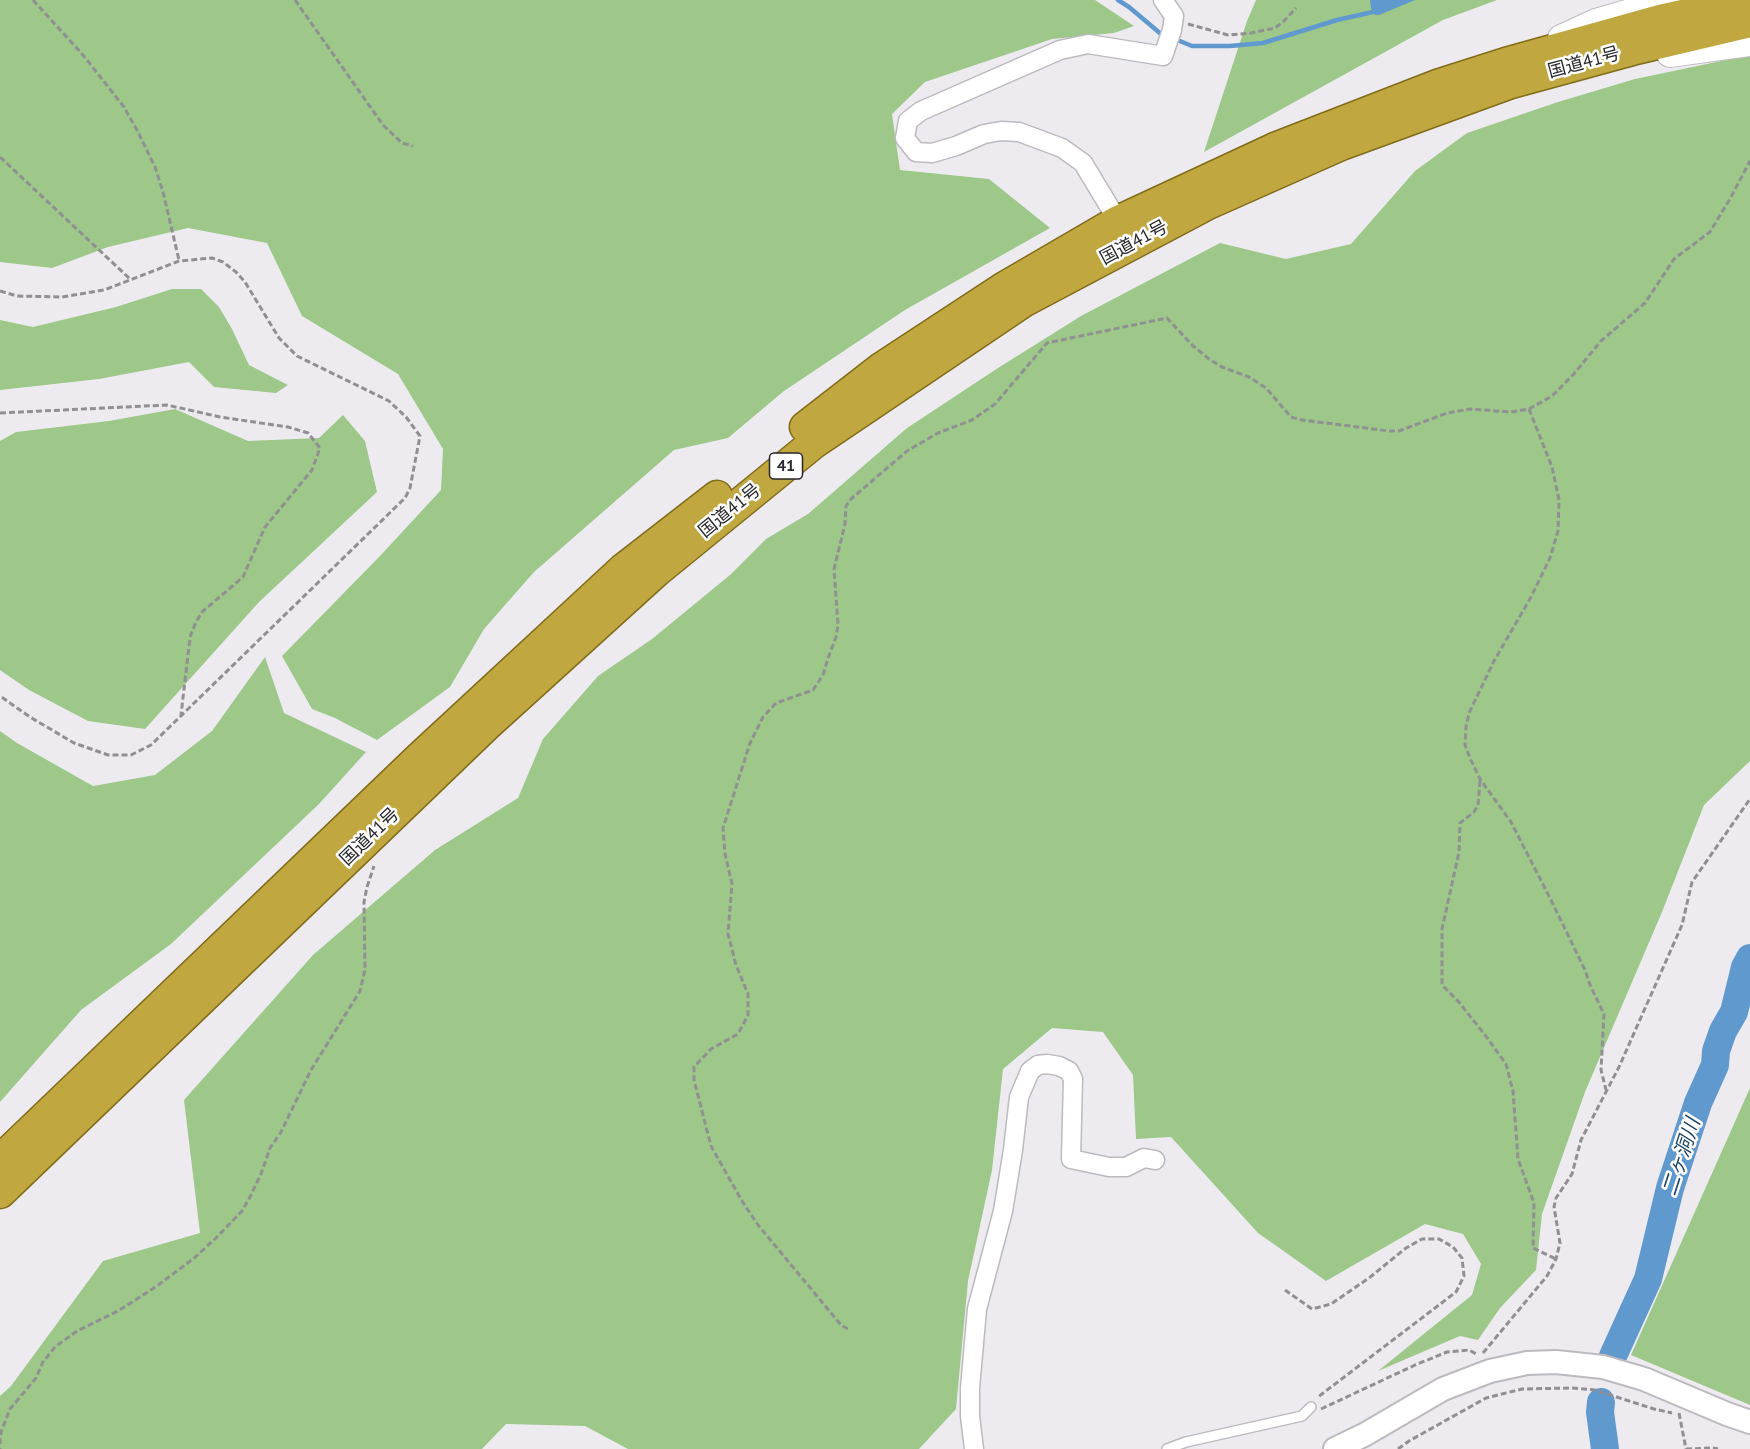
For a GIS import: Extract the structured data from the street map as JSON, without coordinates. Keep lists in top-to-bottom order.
{
  "streets": {
    "highway": ["国道41号", "41"]
  },
  "water": ["二ヶ洞川"]
}
